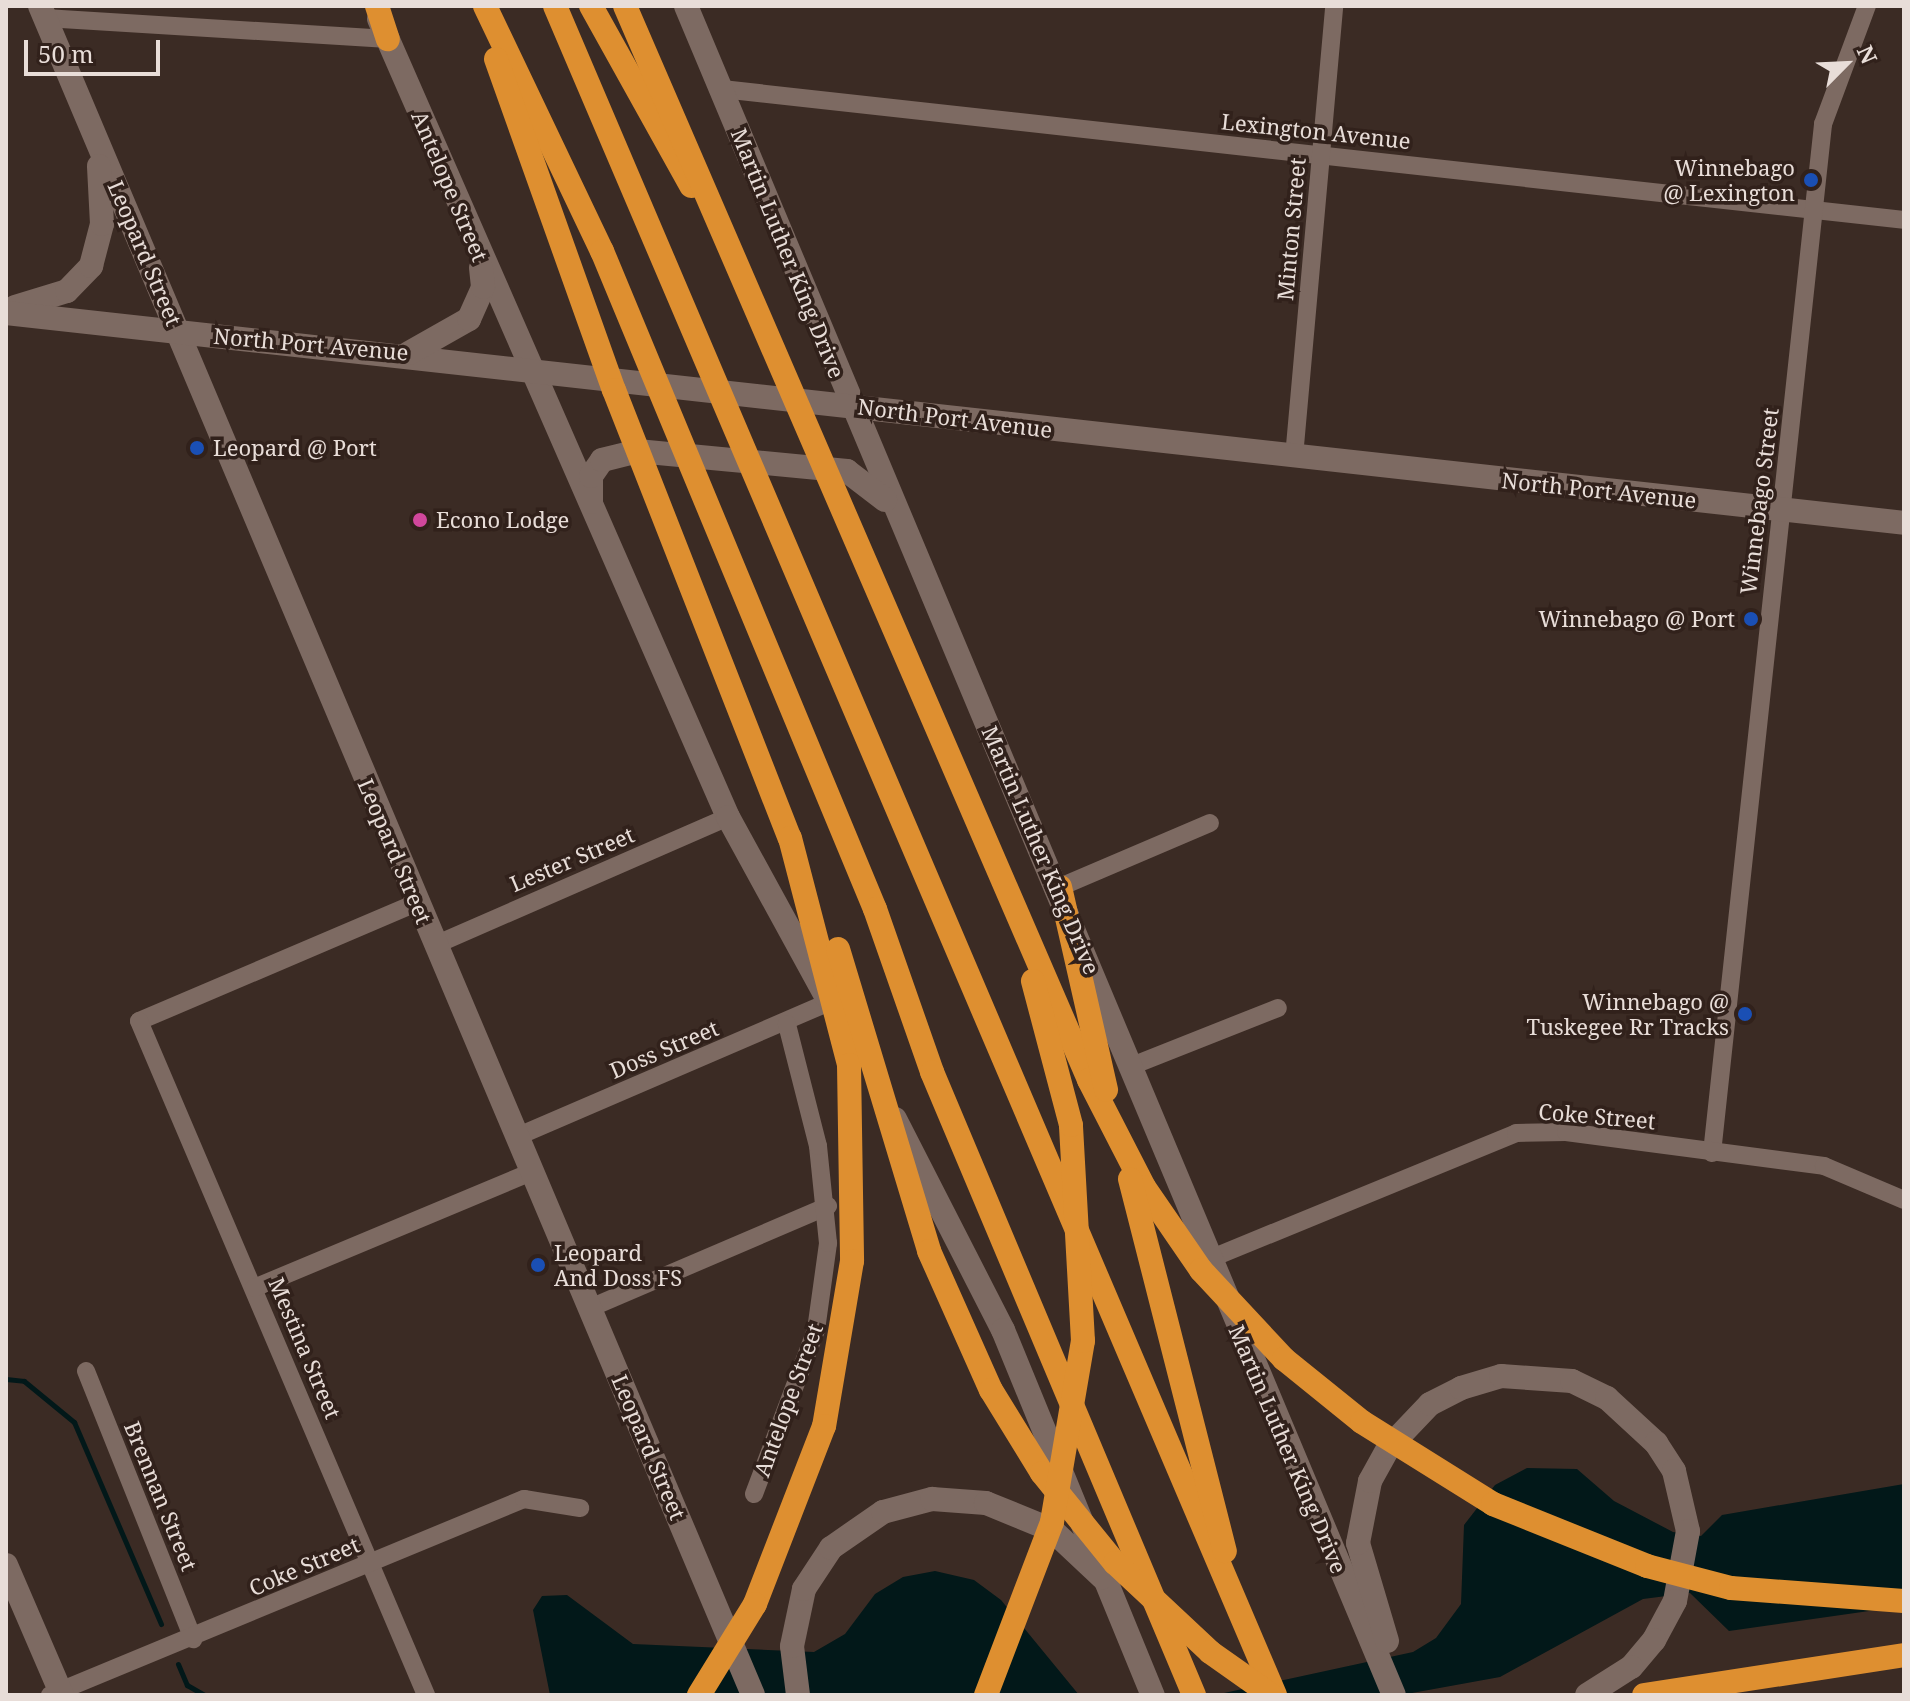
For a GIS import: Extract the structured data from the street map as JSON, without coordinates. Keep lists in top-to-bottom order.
{
  "streets": {
    "main road": [
      "Antelope Street",
      "Leopard Street",
      "Martin Luther King Drive",
      "North Port Avenue"
    ],
    "street": [
      "Lexington Avenue",
      "Minton Street",
      "Winnebago Street",
      "Lester Street",
      "Doss Street",
      "Coke Street",
      "Mestina Street",
      "Brennan Street"
    ]
  },
  "crossings": [
    ["Lexington Avenue", "Minton Street"],
    ["Lexington Avenue", "Martin Luther King Drive"],
    ["Lexington Avenue", "Winnebago Street"],
    ["Antelope Street", "North Port Avenue"],
    ["Antelope Street", "Lester Street"],
    ["Antelope Street", "Doss Street"],
    ["Minton Street", "North Port Avenue"],
    ["Leopard Street", "North Port Avenue"],
    ["Leopard Street", "Lester Street"],
    ["Leopard Street", "Doss Street"],
    ["Leopard Street", "Mestina Street"],
    ["Martin Luther King Drive", "North Port Avenue"],
    ["Martin Luther King Drive", "Coke Street"],
    ["North Port Avenue", "Winnebago Street"],
    ["Winnebago Street", "Coke Street"],
    ["Coke Street", "Mestina Street"],
    ["Coke Street", "Brennan Street"]
  ],
  "places": [
    "Winnebago @ Lexington",
    "Leopard @ Port",
    "Econo Lodge",
    "Winnebago @ Port",
    "Winnebago @ Tuskegee Rr Tracks",
    "Leopard And Doss FS"
  ],
  "scale_bar": "50 m",
  "north": "top right"
}
